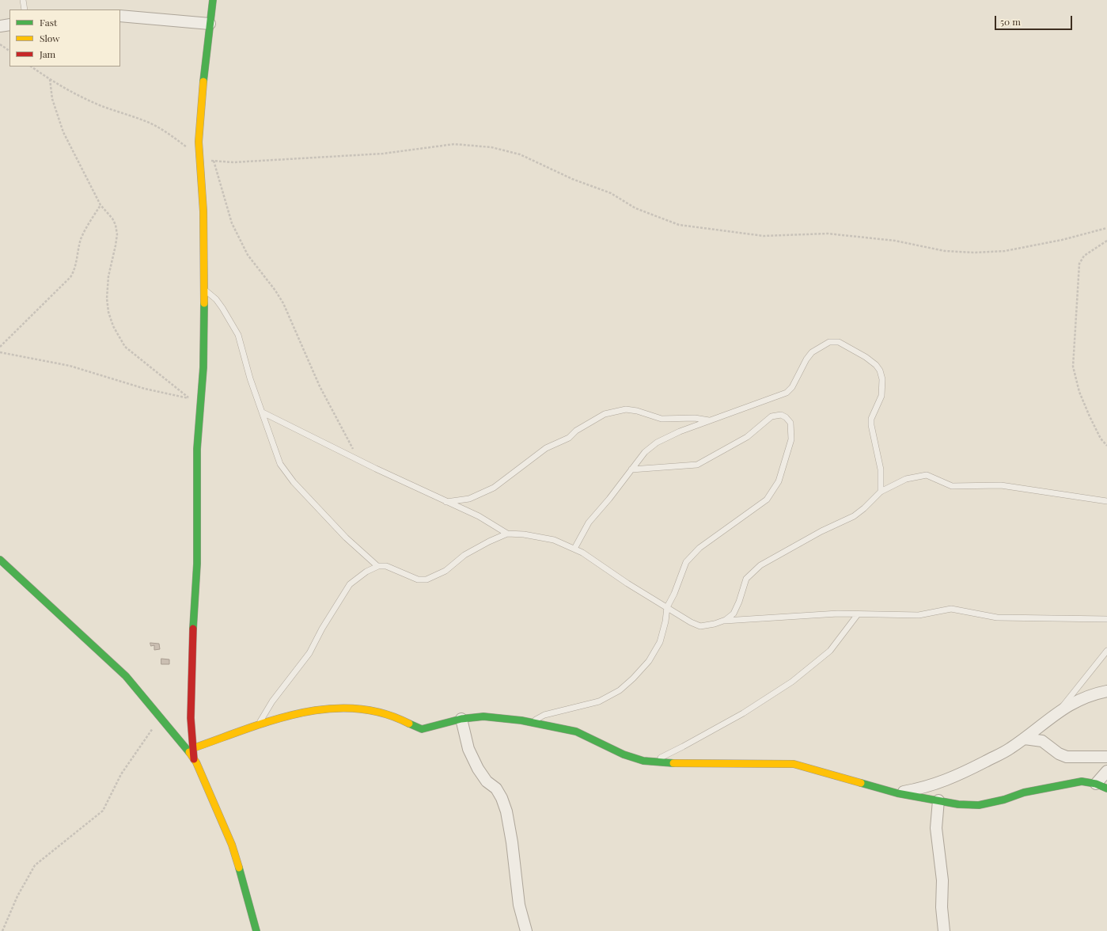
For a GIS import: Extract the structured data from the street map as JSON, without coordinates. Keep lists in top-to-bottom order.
{
  "legend": ["Fast", "Slow", "Jam"],
  "scale_bar": "50 m"
}
